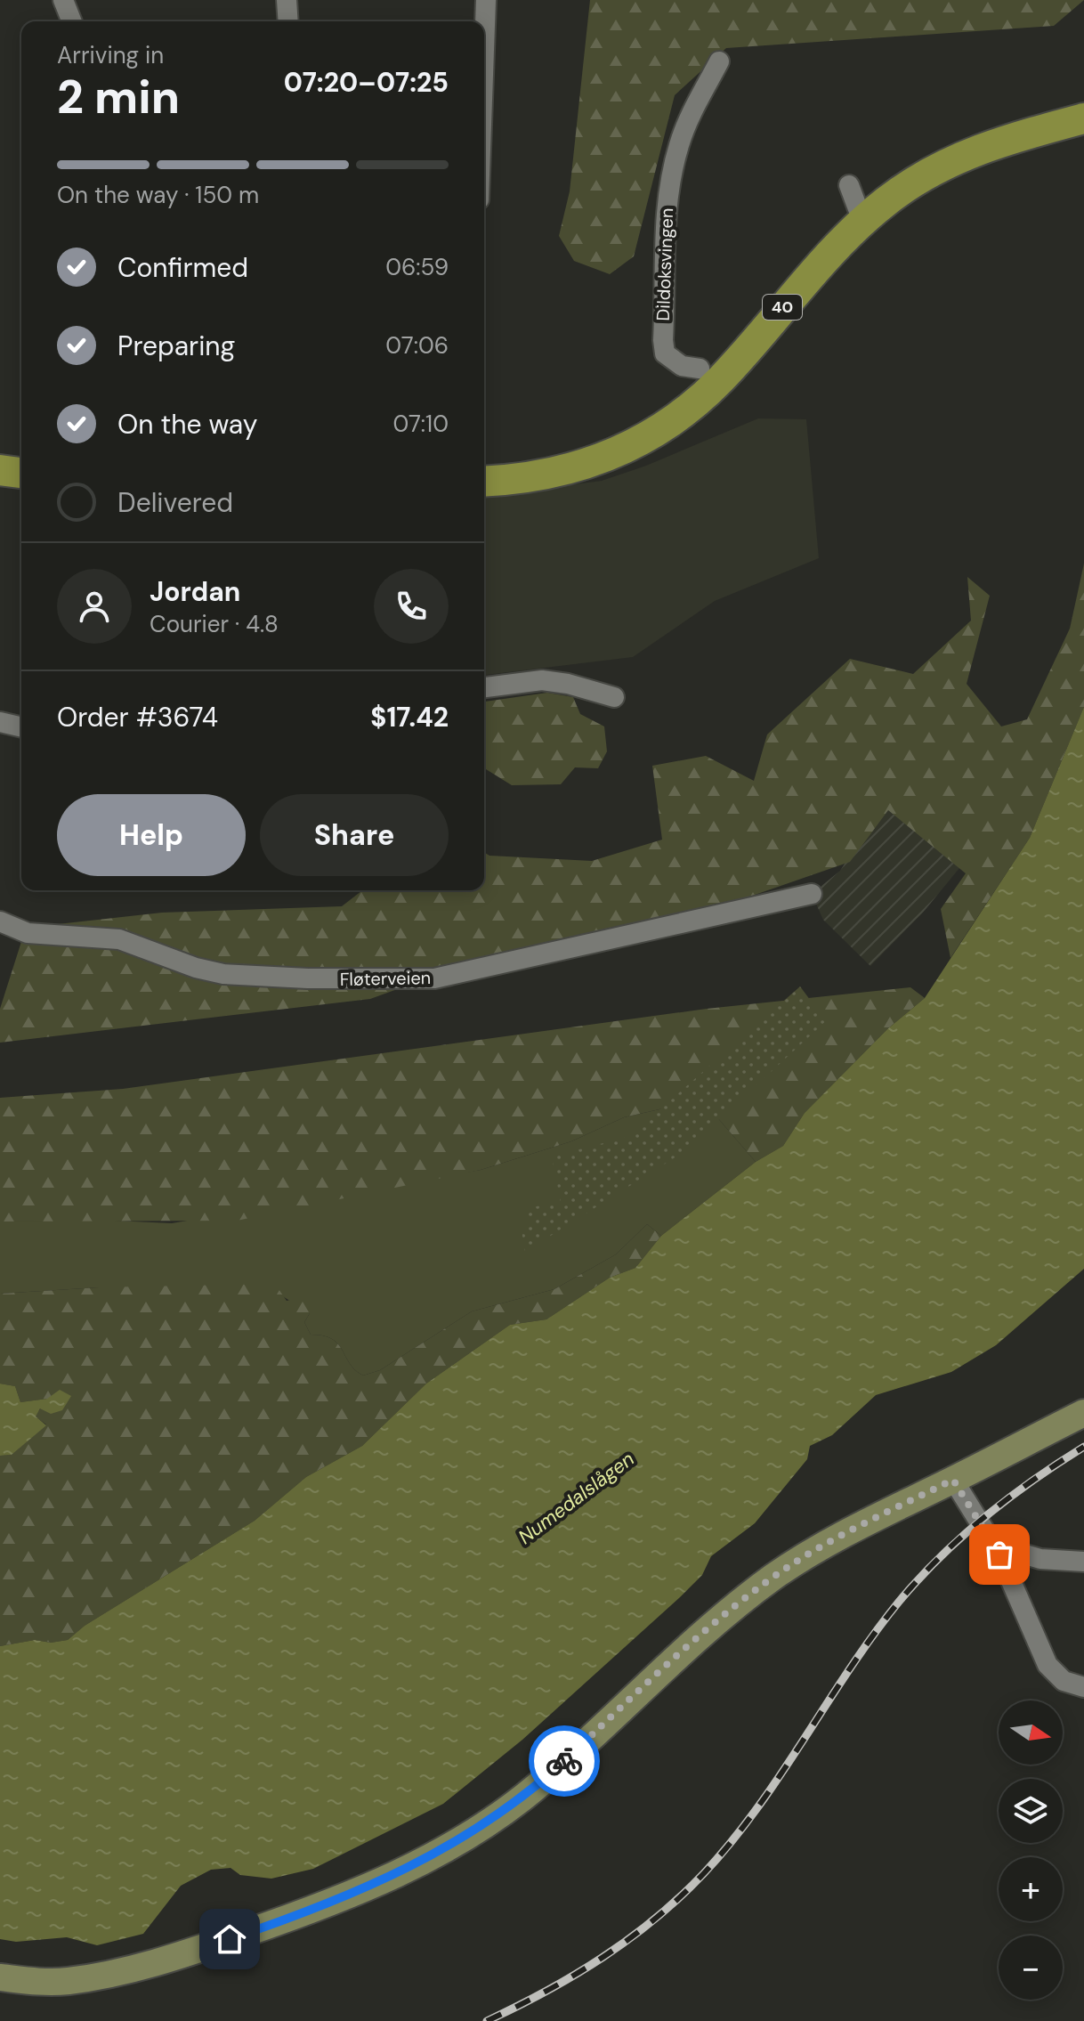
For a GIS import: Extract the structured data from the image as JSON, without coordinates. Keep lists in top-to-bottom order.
{
  "streets": {
    "main road": ["40"],
    "street": ["Dildoksvingen", "Fløterveien"]
  },
  "water": ["Numedalslågen"],
  "north": "right",
  "page": {
    "heading": ["2 min", "Arriving in", "07:20–07:25"],
    "panel": [
      "Jordan",
      "Courier · 4.8",
      "Order #3674",
      "$17.42"
    ],
    "bar": "On the way · 150 m",
    "list": [
      ["Confirmed", "06:59"],
      ["Preparing", "07:06"],
      ["On the way", "07:10"],
      "Delivered"
    ],
    "buttons": ["Help", "Share"],
    "map_buttons": ["+", "−"]
  }
}
